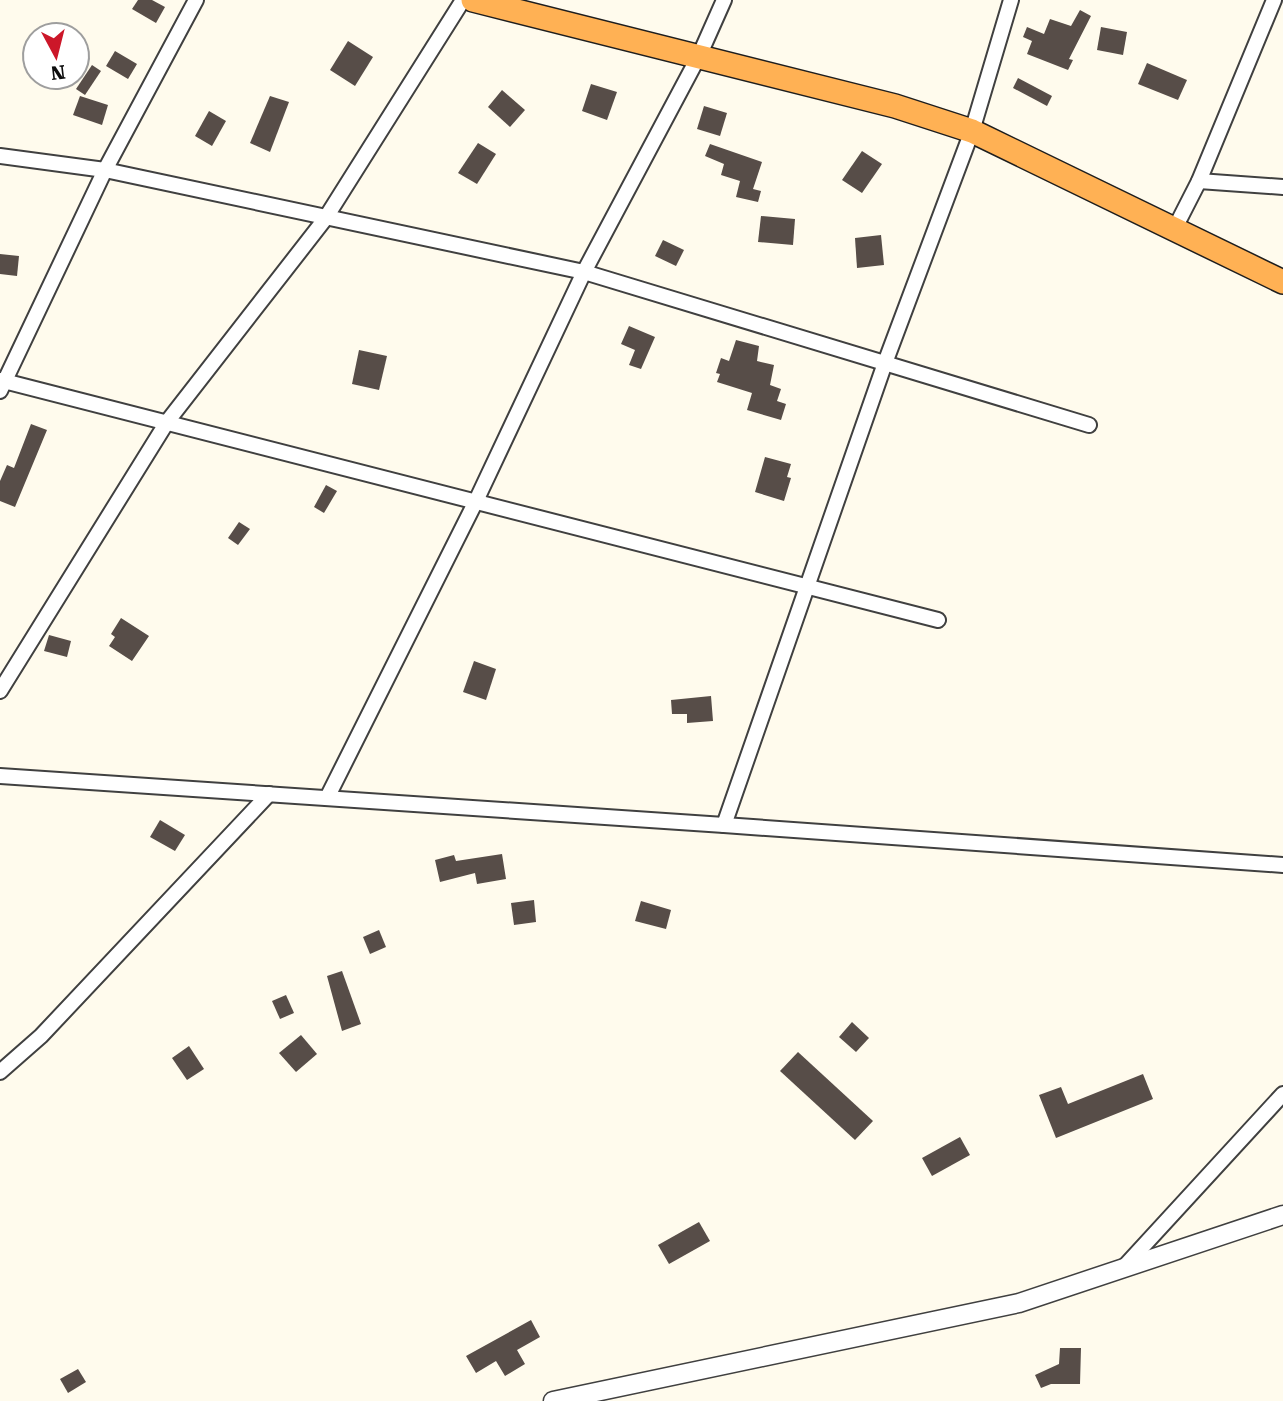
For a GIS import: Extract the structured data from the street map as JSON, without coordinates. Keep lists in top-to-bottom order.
{
  "north": "bottom"
}
